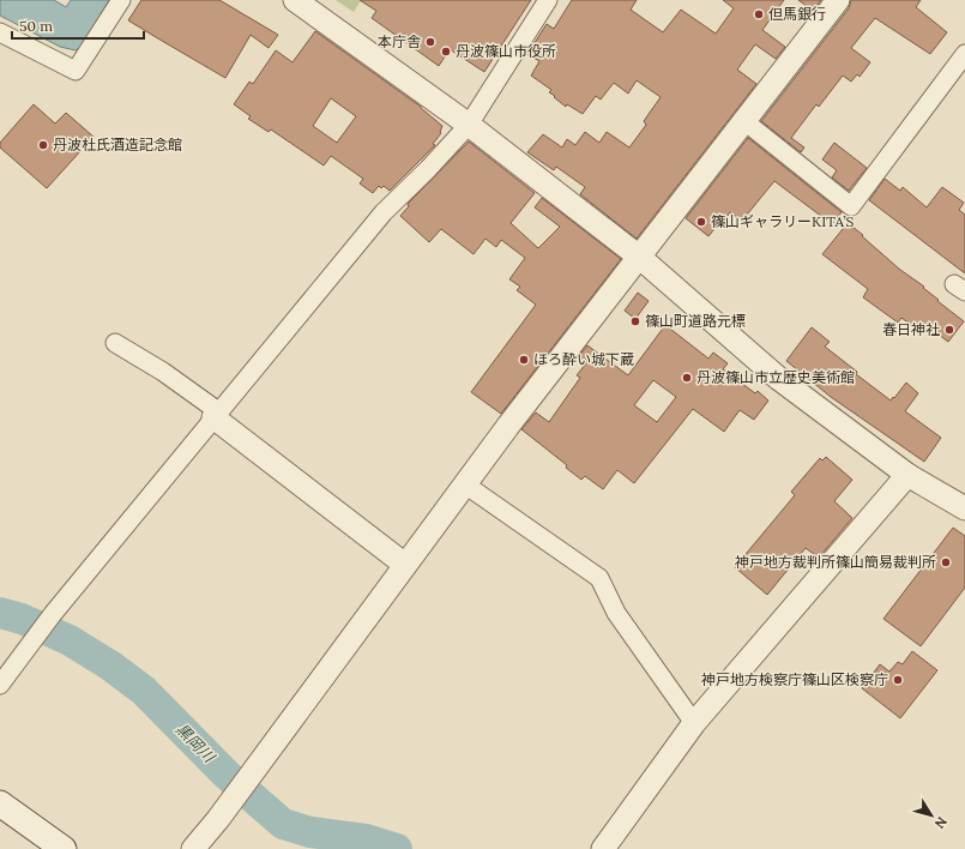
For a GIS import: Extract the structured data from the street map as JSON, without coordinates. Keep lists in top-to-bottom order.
{
  "water": ["黒岡川"],
  "places": [
    "但馬銀行",
    "本庁舎",
    "丹波篠山市役所",
    "丹波杜氏酒造記念館",
    "篠山ギャラリーKITA’S",
    "篠山町道路元標",
    "春日神社",
    "ほろ酔い城下蔵",
    "丹波篠山市立歴史美術館",
    "神戸地方裁判所篠山簡易裁判所",
    "神戸地方検察庁篠山区検察庁"
  ],
  "scale_bar": "50 m",
  "north": "bottom right"
}
